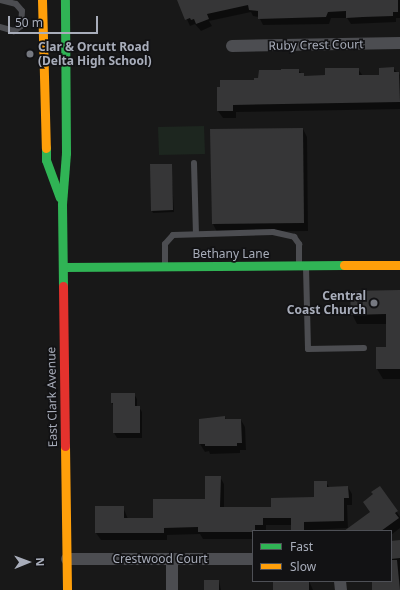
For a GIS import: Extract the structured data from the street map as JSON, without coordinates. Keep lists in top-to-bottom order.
{
  "streets": {
    "main road": ["Bethany Lane", "East Clark Avenue"],
    "street": ["Ruby Crest Court", "Crestwood Court"]
  },
  "crossings": [
    ["Bethany Lane", "East Clark Avenue"],
    ["East Clark Avenue", "Crestwood Court"]
  ],
  "places": ["Clar & Orcutt Road (Delta High School)", "Central Coast Church"],
  "legend": ["Fast", "Slow"],
  "scale_bar": "50 m",
  "north": "right"
}
